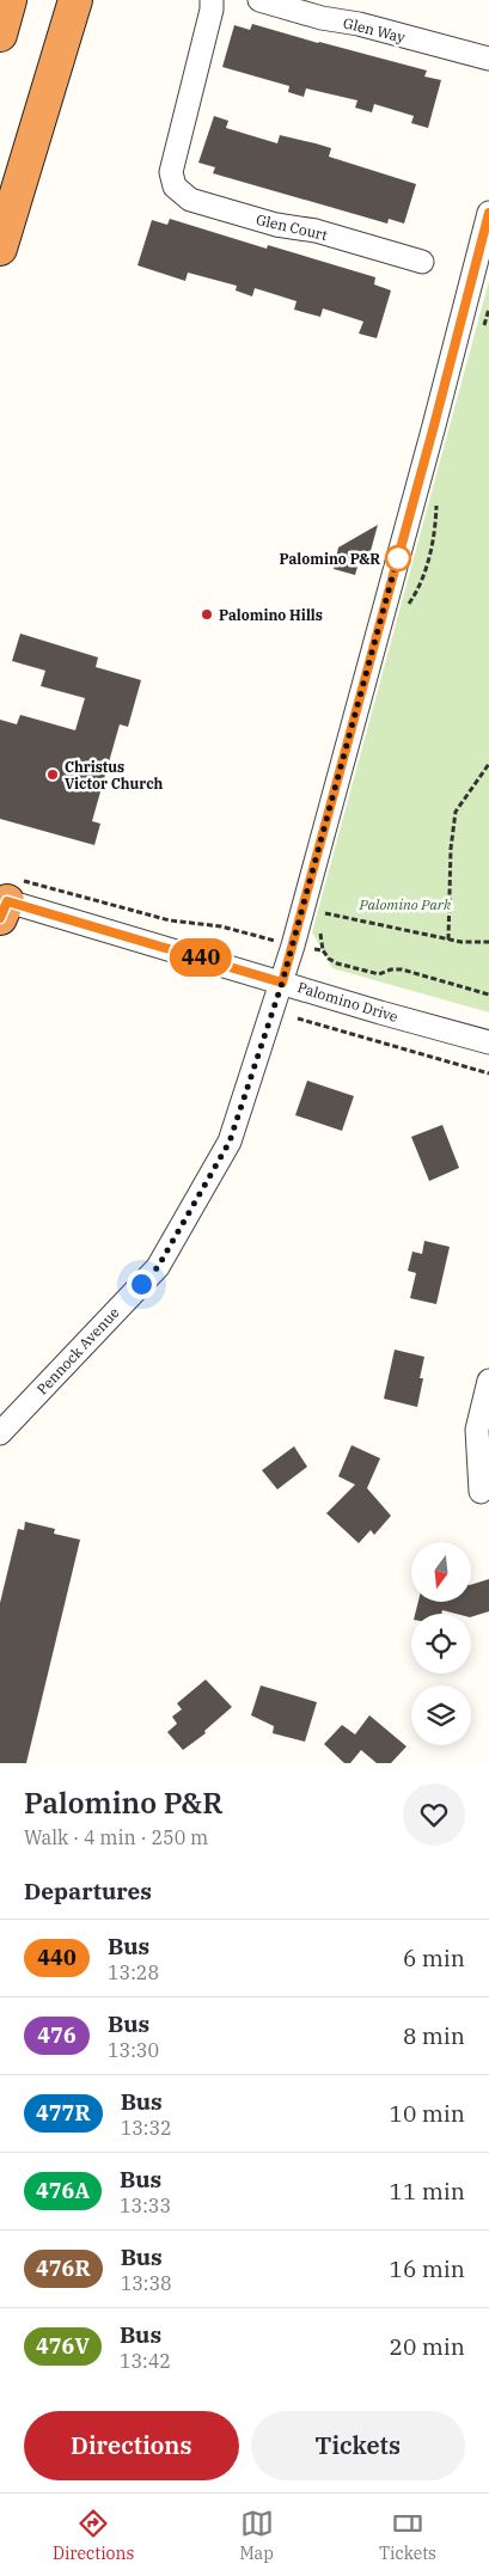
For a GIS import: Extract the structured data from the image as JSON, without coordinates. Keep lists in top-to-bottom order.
{
  "streets": {
    "street": [
      "Glen Way",
      "Glen Court",
      "Palomino Drive",
      "Pennock Avenue"
    ]
  },
  "crossings": [
    ["Palomino Drive", "Pennock Avenue"]
  ],
  "parks": ["Palomino Park"],
  "places": ["Palomino P&R", "Palomino Hills", "Christus Victor Church"],
  "lines": ["bus line 440"],
  "north": "bottom",
  "page": {
    "on_map": "440",
    "heading": [
      ["Palomino P&R", "Walk · 4 min · 250 m"],
      "Departures"
    ],
    "list": [
      {
        "mark": "440",
        "name": "Bus",
        "note": "13:28",
        "value": "6 min"
      },
      {
        "mark": "476",
        "name": "Bus",
        "note": "13:30",
        "value": "8 min"
      },
      {
        "mark": "477R",
        "name": "Bus",
        "note": "13:32",
        "value": "10 min"
      },
      {
        "mark": "476A",
        "name": "Bus",
        "note": "13:33",
        "value": "11 min"
      },
      {
        "mark": "476R",
        "name": "Bus",
        "note": "13:38",
        "value": "16 min"
      },
      {
        "mark": "476V",
        "name": "Bus",
        "note": "13:42",
        "value": "20 min"
      }
    ],
    "buttons": ["Directions", "Tickets"],
    "tabs": ["Directions", "Map", "Tickets"]
  }
}
